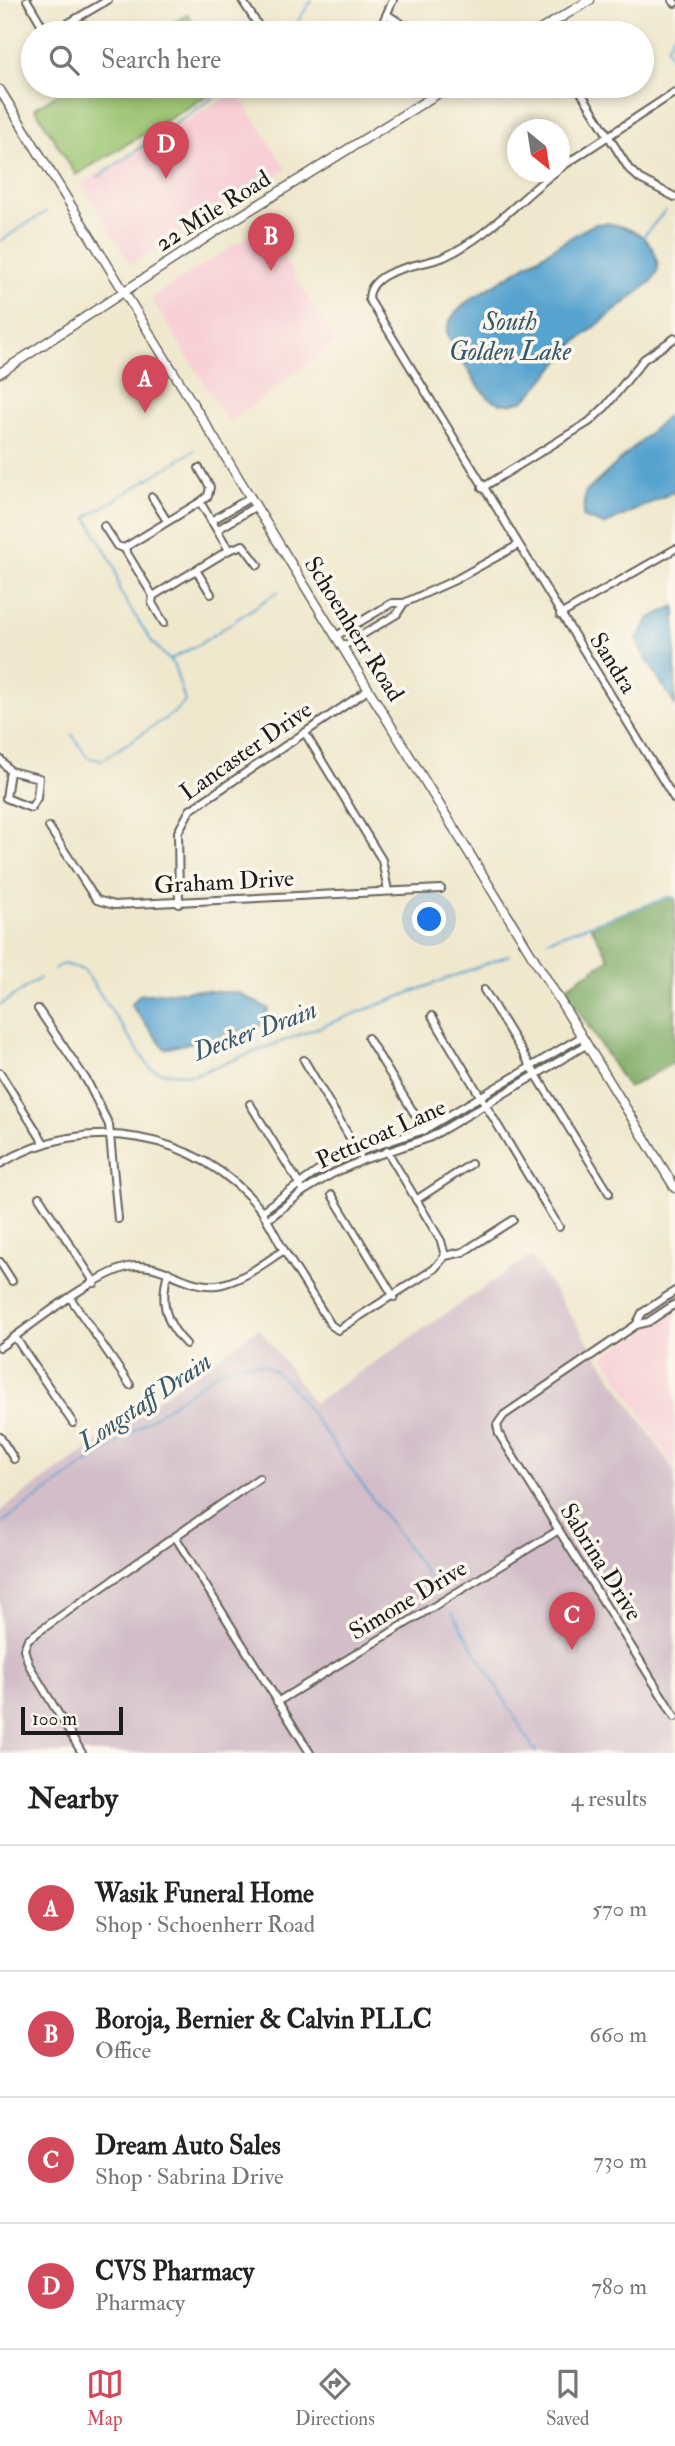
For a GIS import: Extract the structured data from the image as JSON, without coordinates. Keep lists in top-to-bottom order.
{
  "streets": {
    "street": [
      "22 Mile Road",
      "Schoenherr Road",
      "Sandra",
      "Lancaster Drive",
      "Graham Drive",
      "Petticoat Lane",
      "Sabrina Drive",
      "Simone Drive"
    ]
  },
  "crossings": [
    ["22 Mile Road", "Schoenherr Road"],
    ["Schoenherr Road", "Lancaster Drive"],
    ["Schoenherr Road", "Petticoat Lane"],
    ["Lancaster Drive", "Graham Drive"],
    ["Sabrina Drive", "Simone Drive"]
  ],
  "water": ["South Golden Lake", "Decker Drain", "Longstaff Drain"],
  "scale_bar": "100 m",
  "north": "bottom right",
  "page": {
    "search": "Search here",
    "pins": [
      "D",
      "B",
      "A",
      "C"
    ],
    "scale": "100 m",
    "heading": ["Nearby", "4 results"],
    "list": [
      {
        "mark": "A",
        "name": "Wasik Funeral Home",
        "note": "Shop · Schoenherr Road",
        "value": "570 m"
      },
      {
        "mark": "B",
        "name": "Boroja, Bernier & Calvin PLLC",
        "note": "Office",
        "value": "660 m"
      },
      {
        "mark": "C",
        "name": "Dream Auto Sales",
        "note": "Shop · Sabrina Drive",
        "value": "730 m"
      },
      {
        "mark": "D",
        "name": "CVS Pharmacy",
        "note": "Pharmacy",
        "value": "780 m"
      }
    ],
    "nav": ["Map", "Directions", "Saved"]
  }
}
